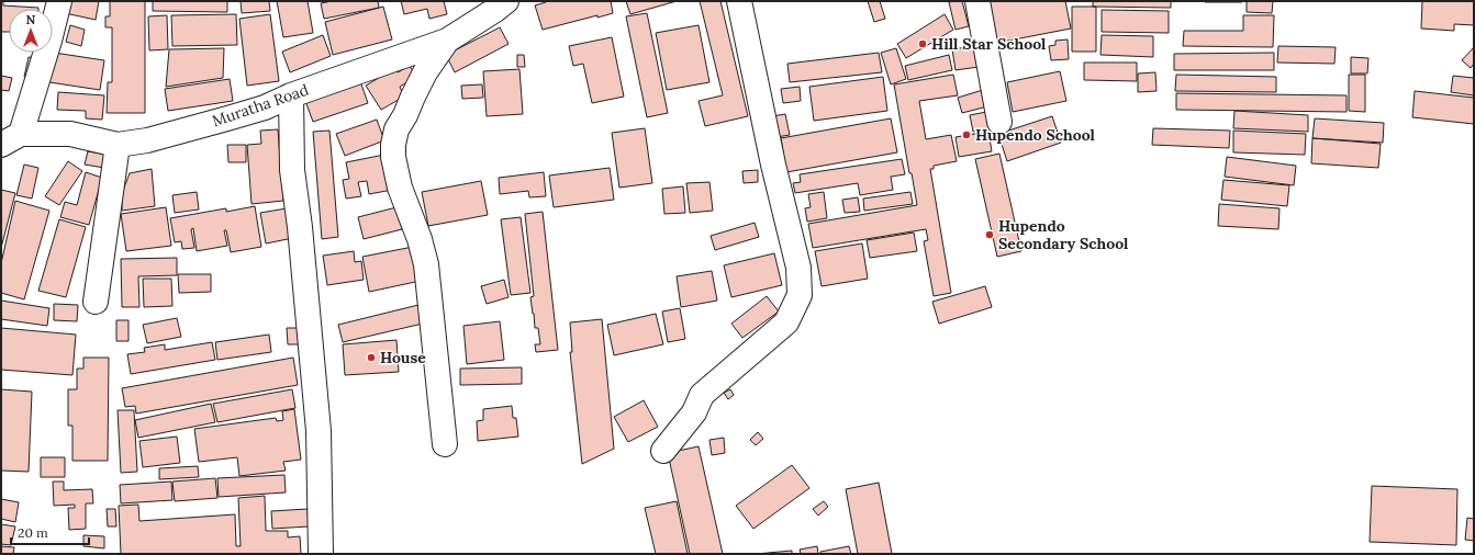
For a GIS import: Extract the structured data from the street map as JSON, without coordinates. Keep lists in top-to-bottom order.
{
  "streets": {
    "street": ["Muratha Road"]
  },
  "places": [
    "Hill Star School",
    "Hupendo School",
    "Hupendo Secondary School",
    "House"
  ],
  "scale_bar": "20 m",
  "north": "top"
}
